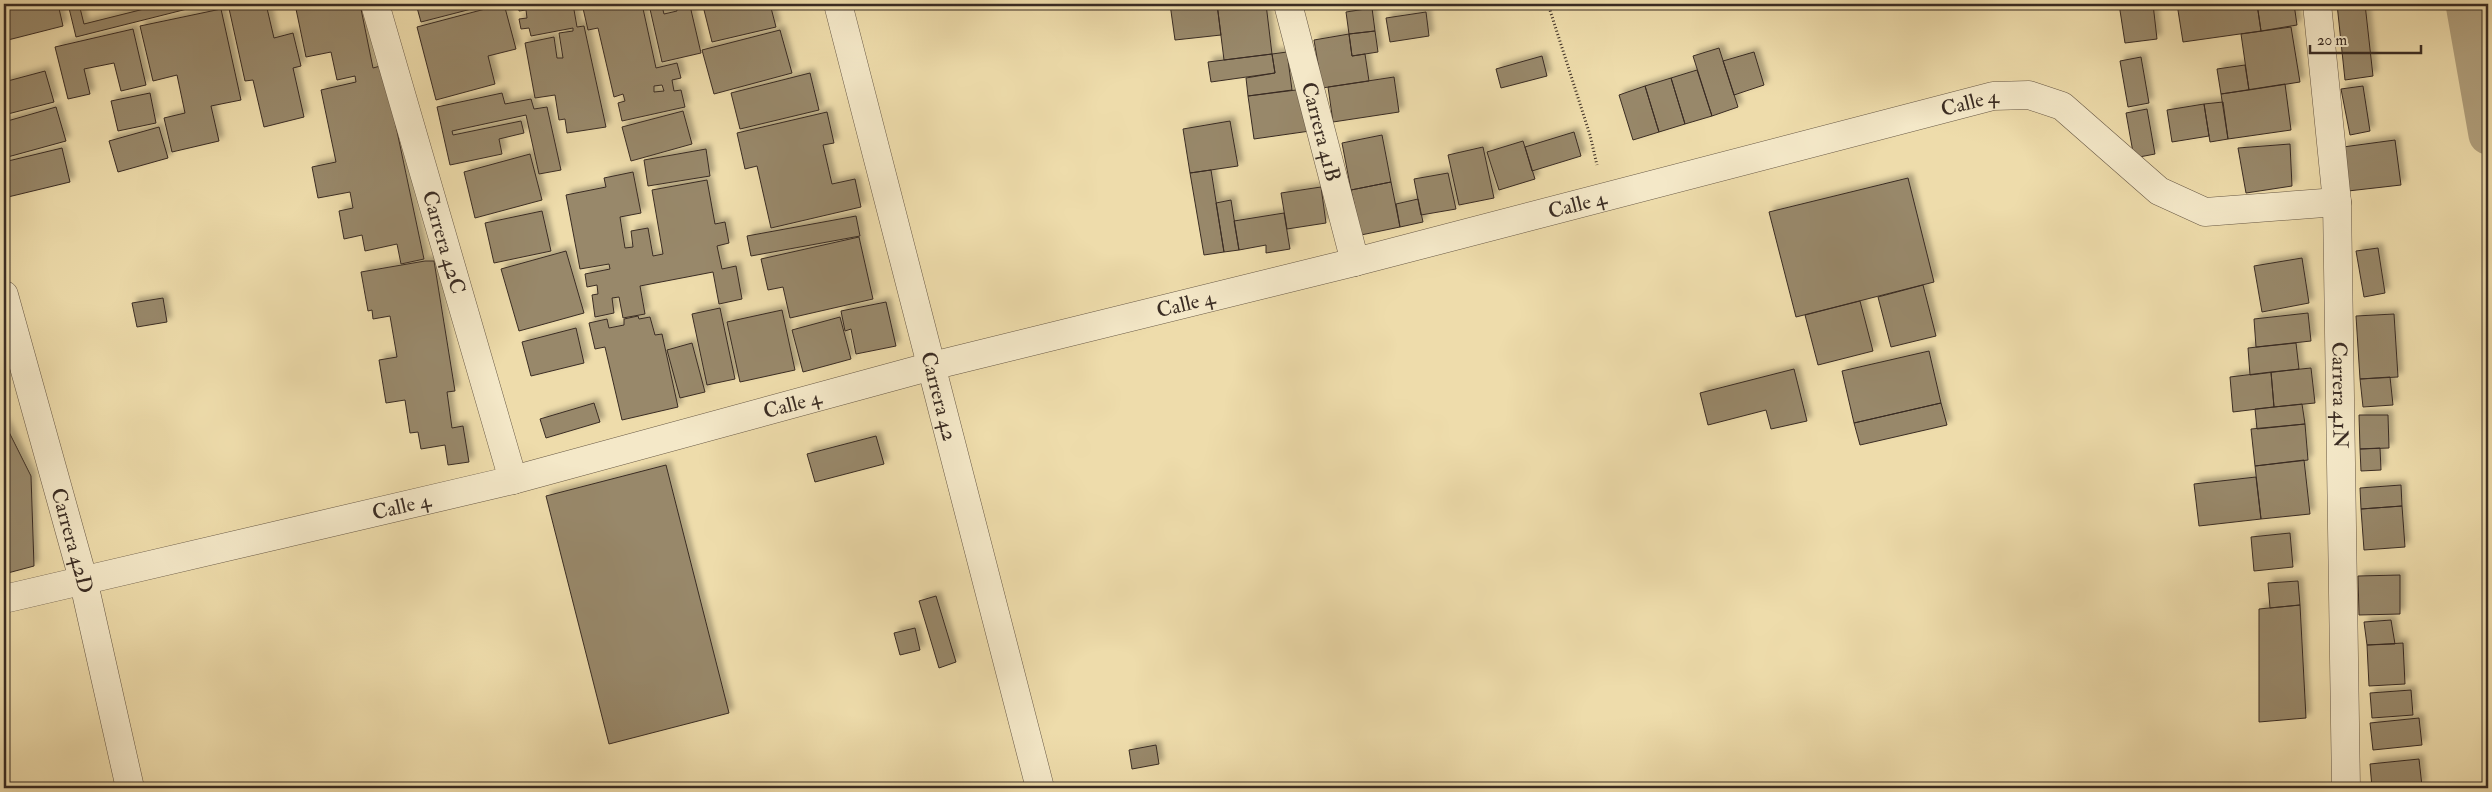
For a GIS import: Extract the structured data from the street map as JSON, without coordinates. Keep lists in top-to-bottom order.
{
  "streets": {
    "street": [
      "Calle 4",
      "Carrera 41B",
      "Carrera 42C",
      "Carrera 41N",
      "Carrera 42",
      "Carrera 42D"
    ]
  },
  "crossings": [
    ["Calle 4", "Carrera 41B"],
    ["Calle 4", "Carrera 42C"],
    ["Calle 4", "Carrera 41N"],
    ["Calle 4", "Carrera 42"],
    ["Calle 4", "Carrera 42D"]
  ],
  "scale_bar": "20 m"
}
